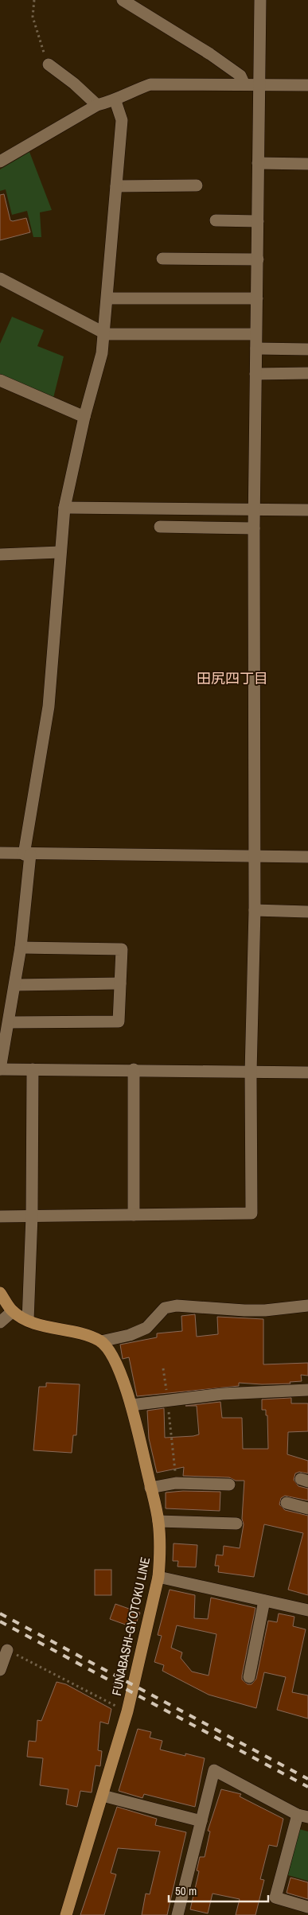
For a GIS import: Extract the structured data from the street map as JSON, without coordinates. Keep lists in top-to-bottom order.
{
  "streets": {
    "main road": ["FUNABASHI-GYOTOKU LINE"]
  },
  "districts": ["田尻四丁目"],
  "scale_bar": "50 m"
}
